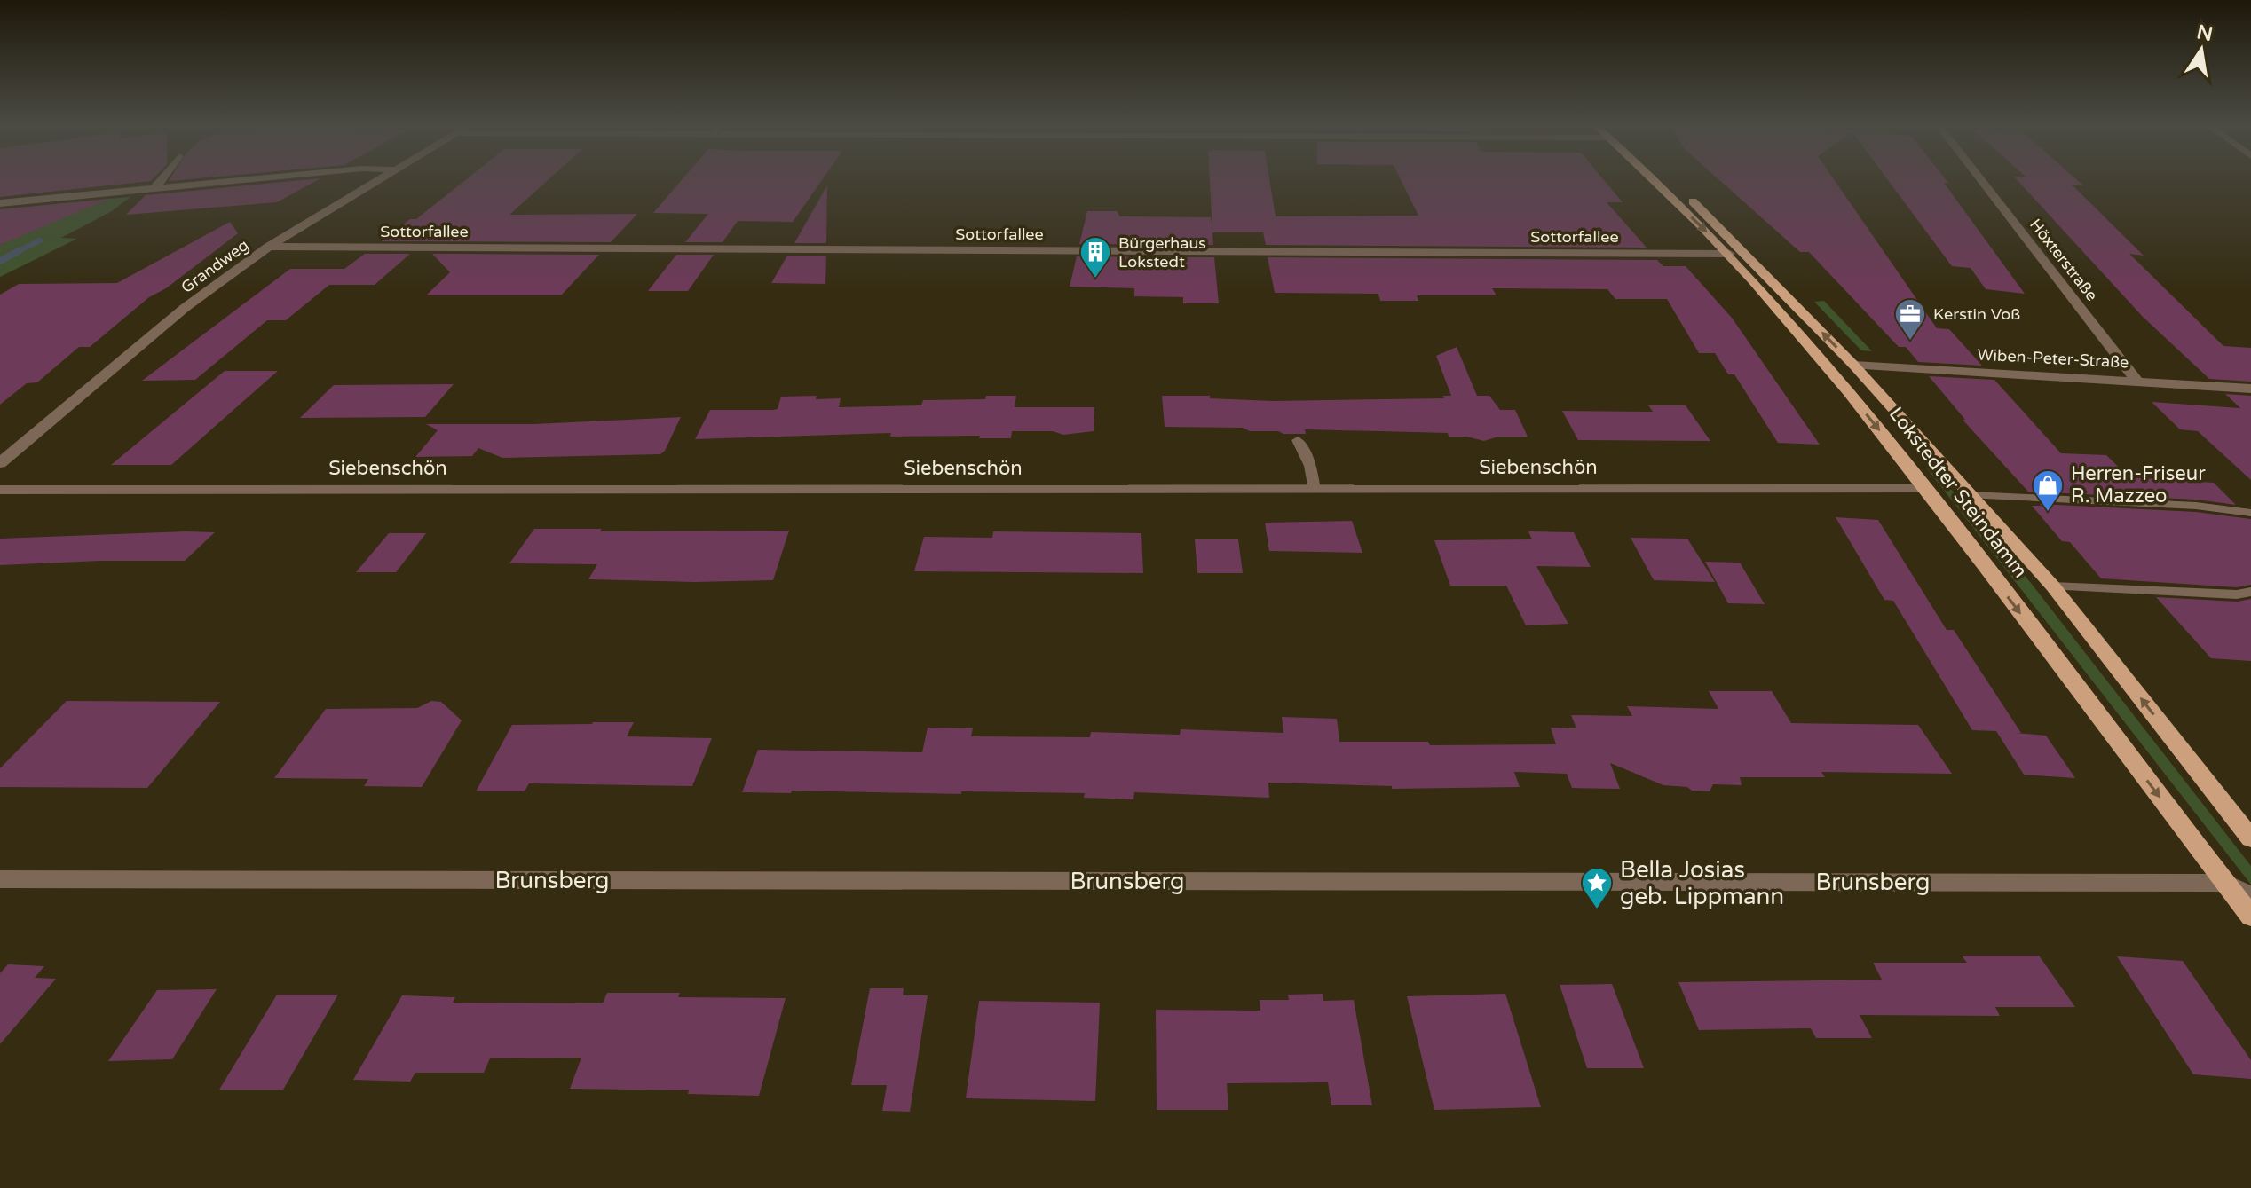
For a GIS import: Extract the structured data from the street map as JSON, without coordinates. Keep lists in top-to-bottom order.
{
  "streets": {
    "main road": ["Lokstedter Steindamm"],
    "street": [
      "Sottorfallee",
      "Höxterstraße",
      "Grandweg",
      "Wiben-Peter-Straße",
      "Siebenschön",
      "Brunsberg"
    ]
  },
  "crossings": [
    ["Sottorfallee", "Grandweg"],
    ["Sottorfallee", "Lokstedter Steindamm"],
    ["Höxterstraße", "Wiben-Peter-Straße"],
    ["Wiben-Peter-Straße", "Lokstedter Steindamm"],
    ["Siebenschön", "Lokstedter Steindamm"],
    ["Lokstedter Steindamm", "Brunsberg"]
  ],
  "places": {
    "building": ["Bürgerhaus Lokstedt"],
    "office": ["Kerstin Voß"],
    "shop": ["Herren-Friseur R. Mazzeo"],
    "place": ["Bella Josias geb. Lippmann"]
  },
  "north": "top"
}
